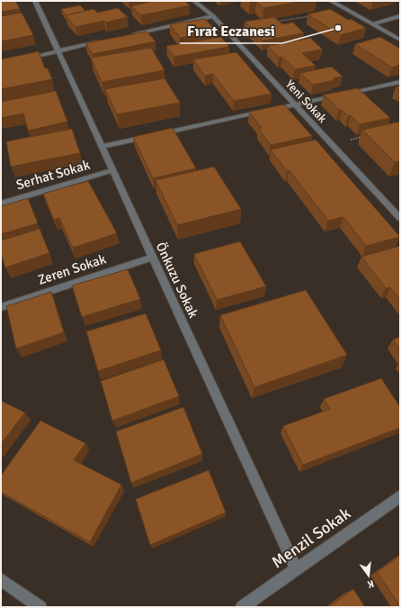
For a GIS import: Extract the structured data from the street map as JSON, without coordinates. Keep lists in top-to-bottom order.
{
  "streets": {
    "street": [
      "Yeni Sokak",
      "Serhat Sokak",
      "Zeren Sokak",
      "Önkuzu Sokak",
      "Menzil Sokak"
    ]
  },
  "crossings": [
    ["Serhat Sokak", "Önkuzu Sokak"],
    ["Zeren Sokak", "Önkuzu Sokak"],
    ["Önkuzu Sokak", "Menzil Sokak"]
  ],
  "places": ["Fırat Eczanesi"],
  "north": "bottom"
}
